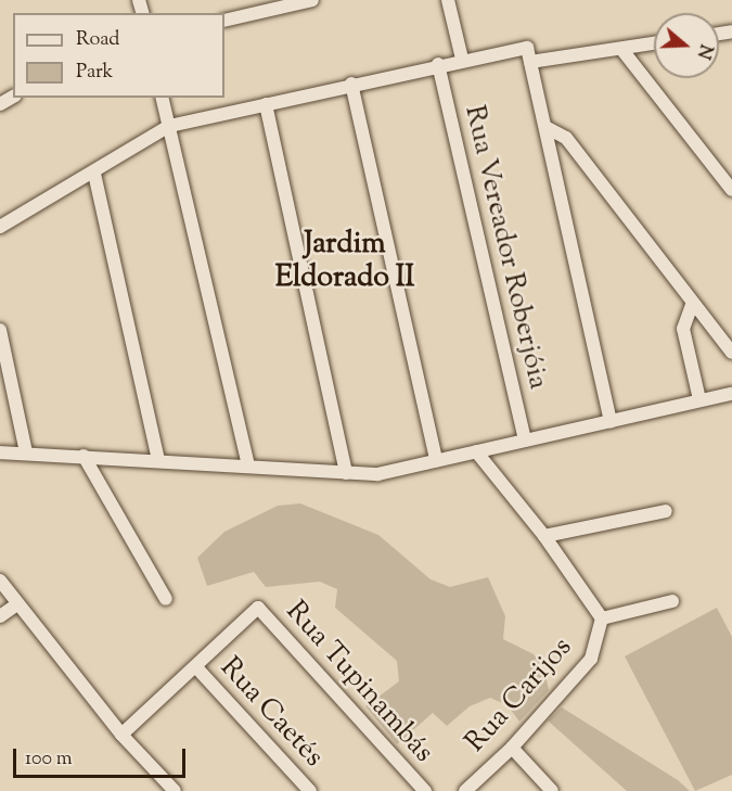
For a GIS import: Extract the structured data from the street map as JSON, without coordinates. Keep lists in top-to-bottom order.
{
  "streets": {
    "street": [
      "Rua Vereador Roberjóia",
      "Rua Tupinambás",
      "Rua Carijos",
      "Rua Caetés"
    ]
  },
  "crossings": [
    ["Rua Tupinambás", "Rua Caetés"]
  ],
  "districts": ["Jardim Eldorado II"],
  "legend": ["Road", "Park"],
  "scale_bar": "100 m",
  "north": "right"
}
